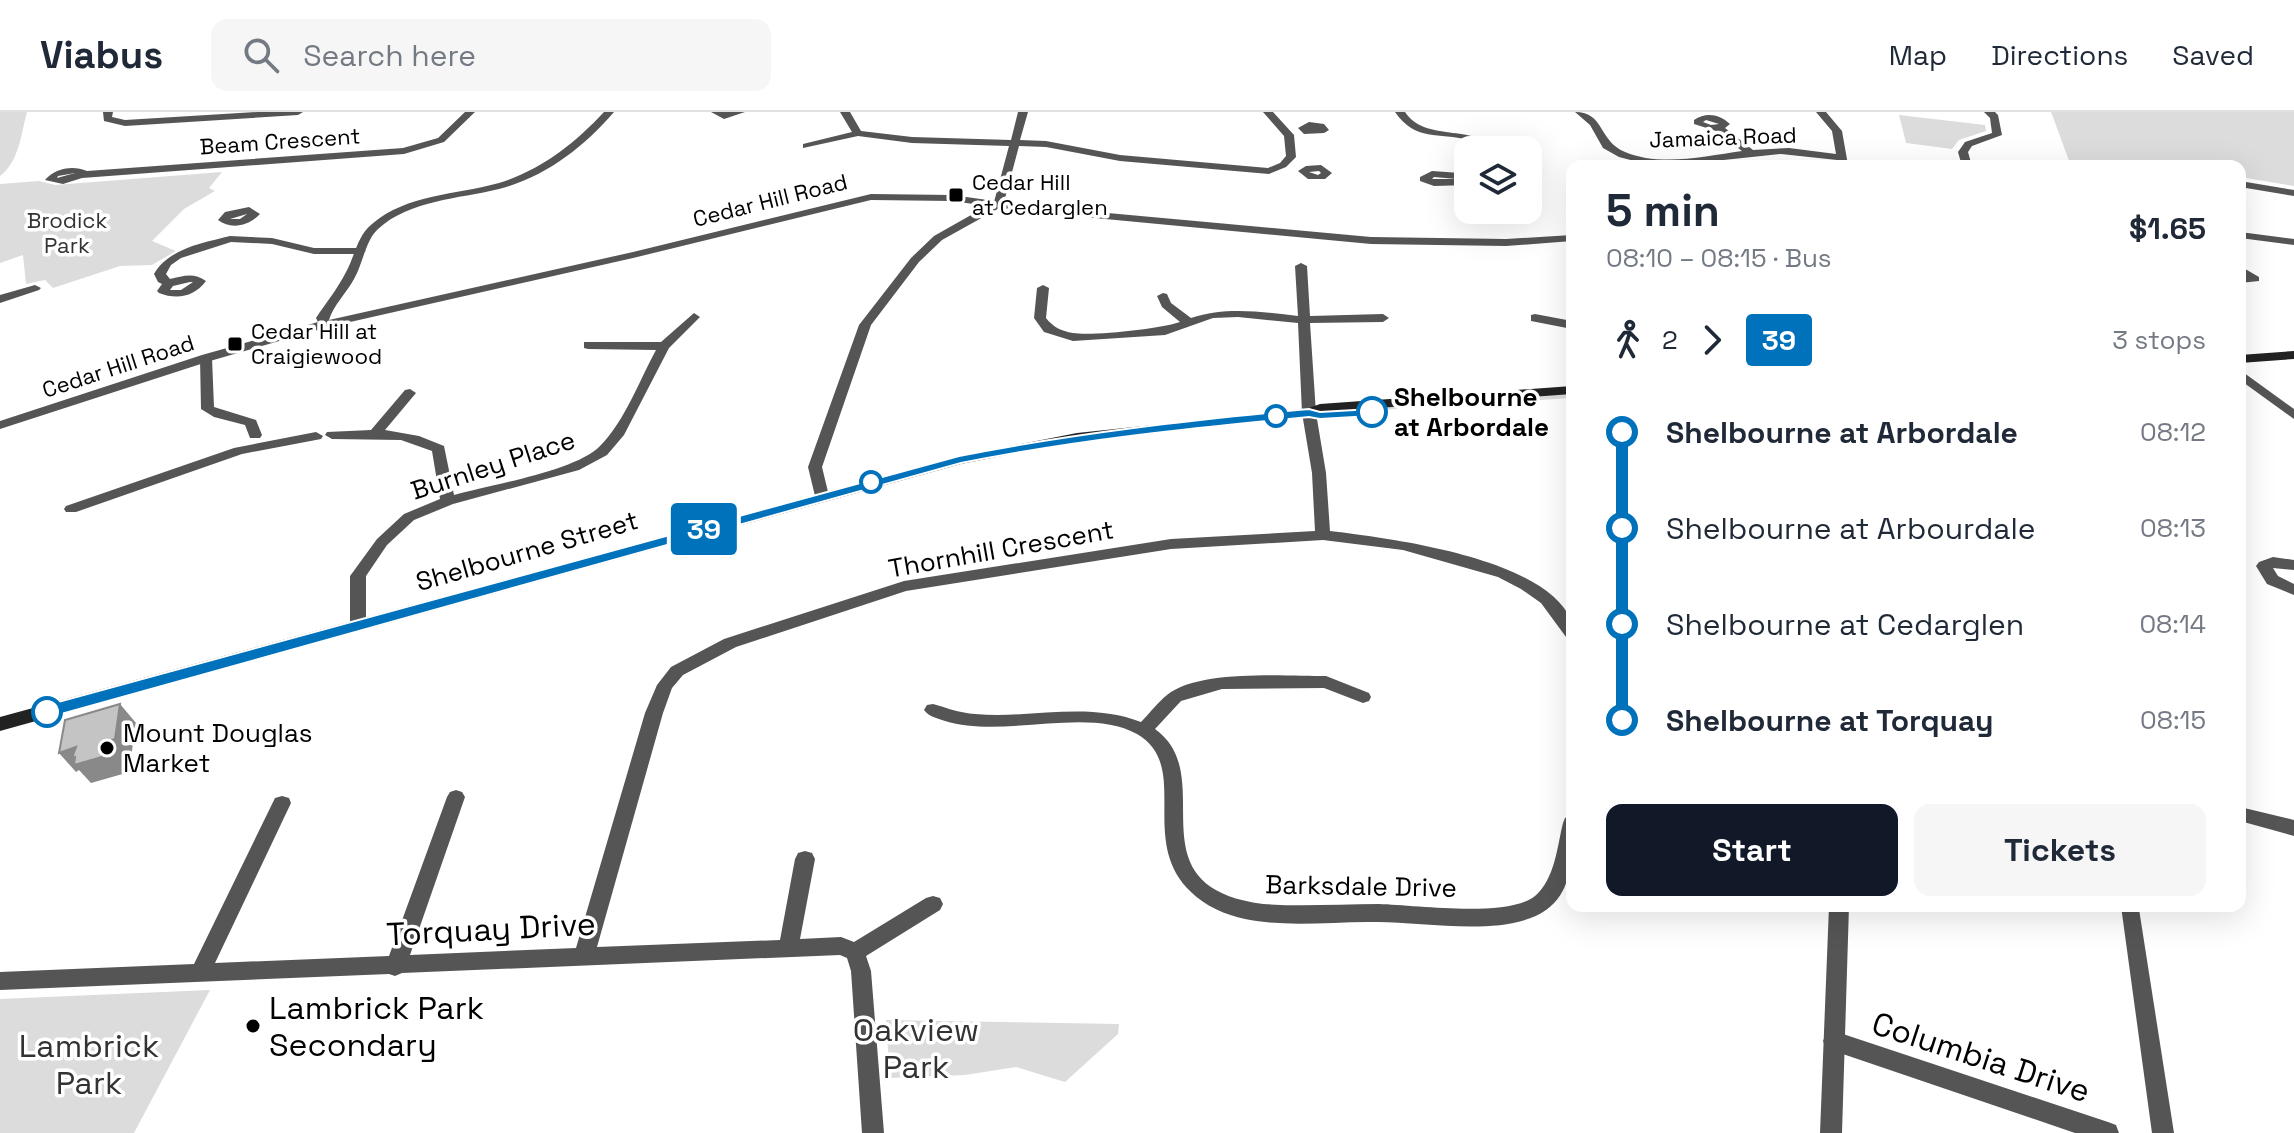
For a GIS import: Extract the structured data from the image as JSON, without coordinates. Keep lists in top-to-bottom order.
{
  "streets": {
    "main road": ["Shelbourne Street"],
    "street": [
      "Jamaica Road",
      "Beam Crescent",
      "Cedar Hill Road",
      "Burnley Place",
      "Thornhill Crescent",
      "Barksdale Drive",
      "Torquay Drive",
      "Columbia Drive"
    ]
  },
  "crossings": [
    ["Burnley Place", "Shelbourne Street"],
    ["Thornhill Crescent", "Torquay Drive"]
  ],
  "parks": ["Brodick Park", "Oakview Park", "Lambrick Park"],
  "places": {
    "transit": ["Cedar Hill at Cedarglen", "Cedar Hill at Craigiewood"],
    "other": ["Shelbourne at Arbordale", "Mount Douglas Market", "Lambrick Park Secondary"]
  },
  "lines": ["bus line 39"],
  "page": {
    "header": "Viabus",
    "search": "Search here",
    "nav": ["Map", "Directions", "Saved"],
    "on_map": "39",
    "heading": ["5 min", "08:10 – 08:15 · Bus", "$1.65"],
    "legs": ["2", "39", "3 stops"],
    "list": [
      {
        "name": "Shelbourne at Arbordale",
        "value": "08:12"
      },
      {
        "name": "Shelbourne at Arbourdale",
        "value": "08:13"
      },
      {
        "name": "Shelbourne at Cedarglen",
        "value": "08:14"
      },
      {
        "name": "Shelbourne at Torquay",
        "value": "08:15"
      }
    ],
    "buttons": ["Start", "Tickets"]
  }
}
